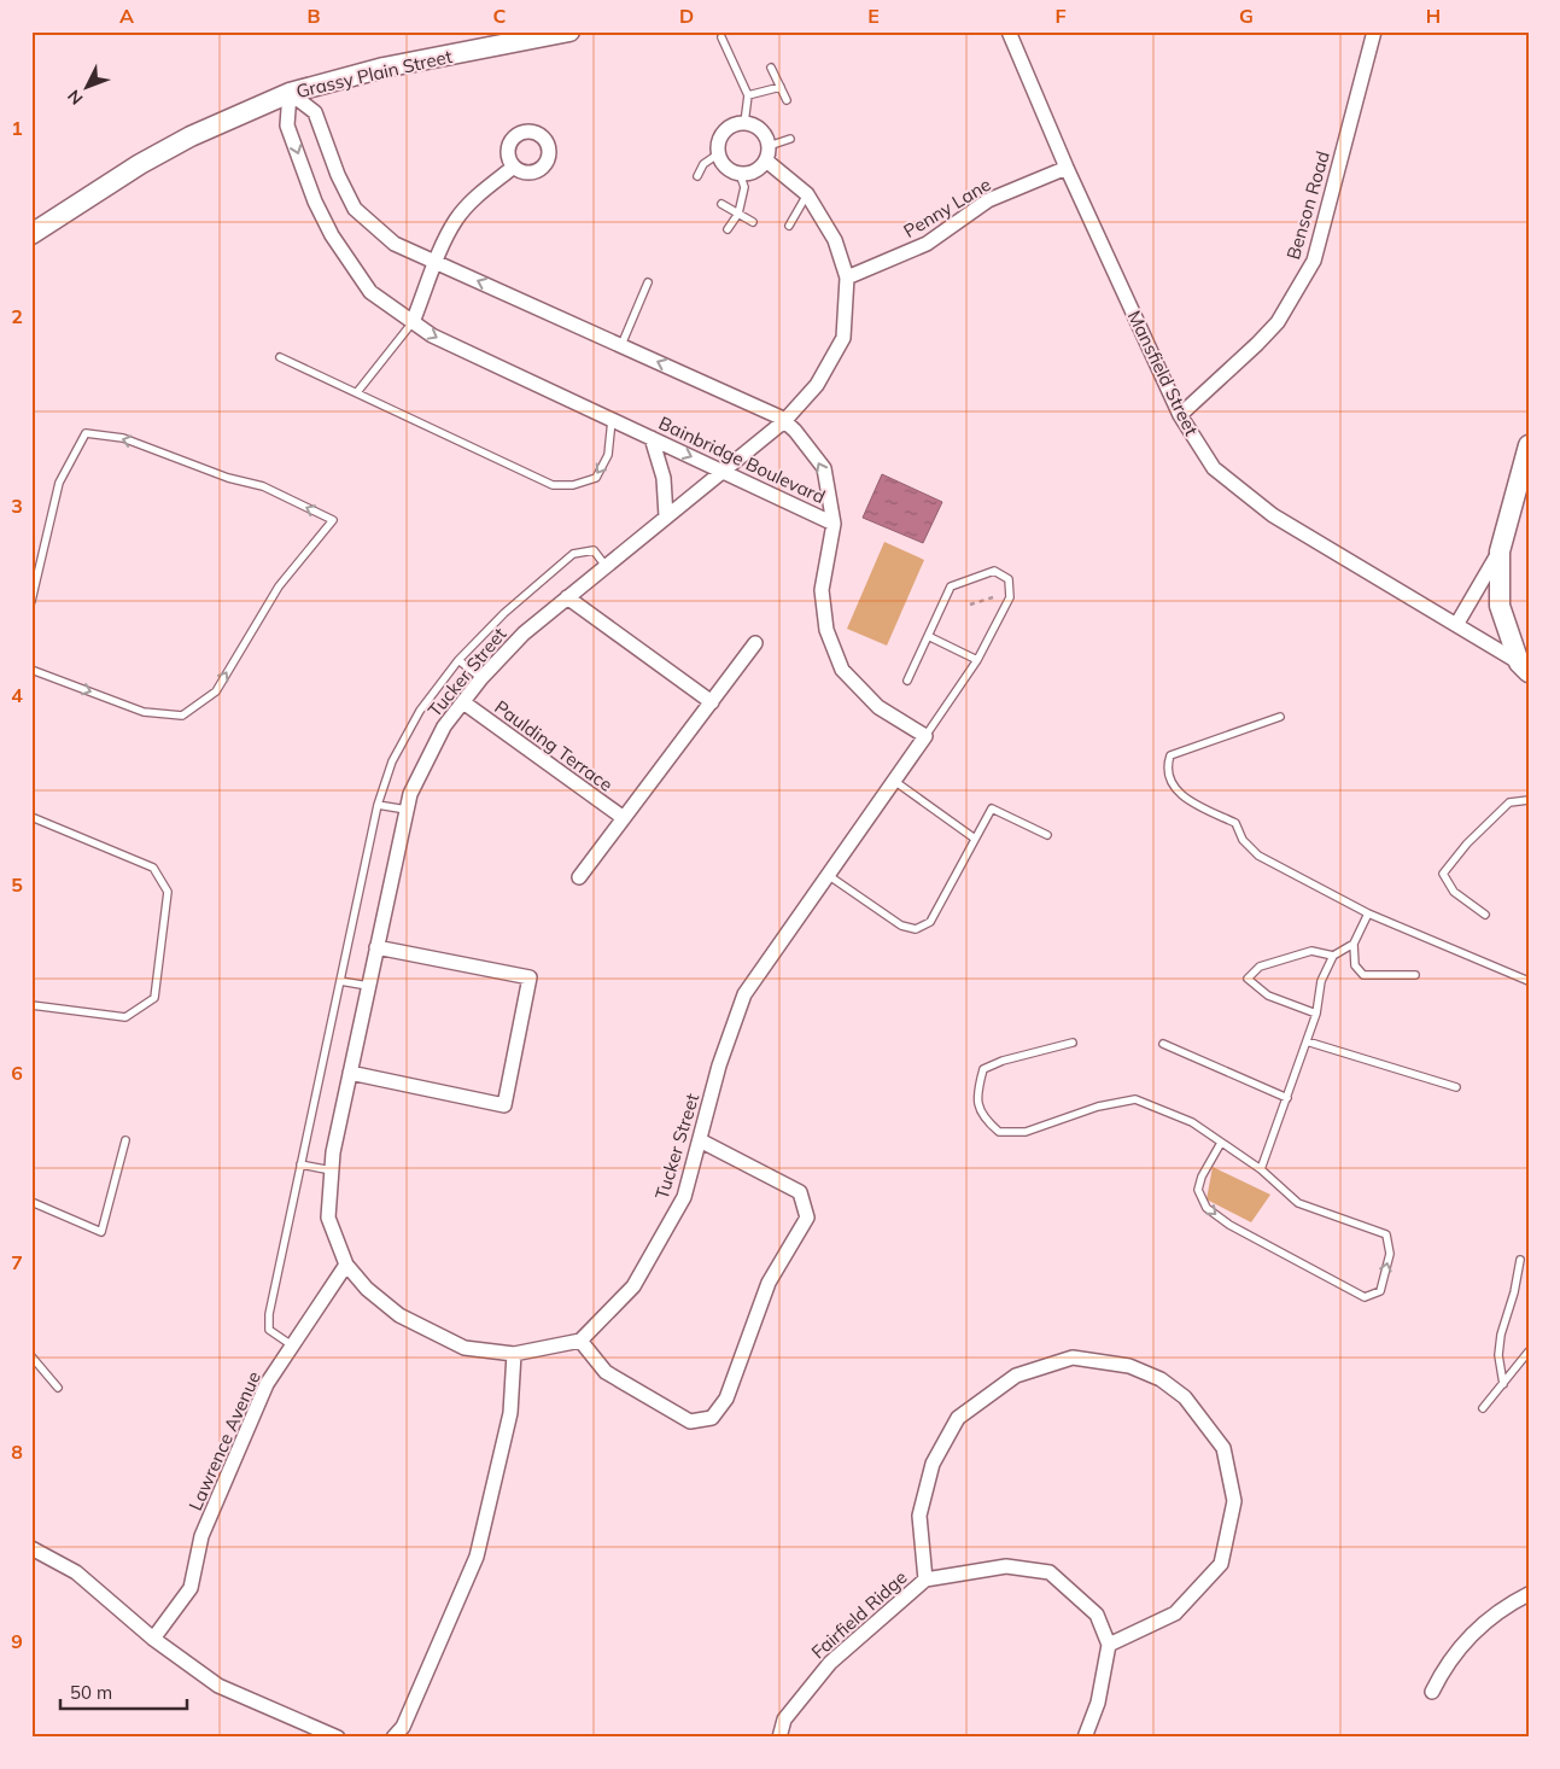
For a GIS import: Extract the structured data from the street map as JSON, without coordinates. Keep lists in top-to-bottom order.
{
  "streets": {
    "main road": ["Grassy Plain Street"],
    "street": [
      "Benson Road",
      "Penny Lane",
      "Mansfield Street",
      "Bainbridge Boulevard",
      "Tucker Street",
      "Paulding Terrace",
      "Lawrence Avenue",
      "Fairfield Ridge"
    ]
  },
  "crossings": [
    ["Grassy Plain Street", "Bainbridge Boulevard"],
    ["Benson Road", "Mansfield Street"],
    ["Penny Lane", "Mansfield Street"],
    ["Bainbridge Boulevard", "Tucker Street"],
    ["Tucker Street", "Paulding Terrace"],
    ["Tucker Street", "Lawrence Avenue"]
  ],
  "scale_bar": "50 m",
  "north": "bottom left",
  "grid": {
    "columns": [
      "A",
      "B",
      "C",
      "D",
      "E",
      "F",
      "G",
      "H"
    ],
    "rows": [
      "1",
      "2",
      "3",
      "4",
      "5",
      "6",
      "7",
      "8",
      "9"
    ]
  }
}
